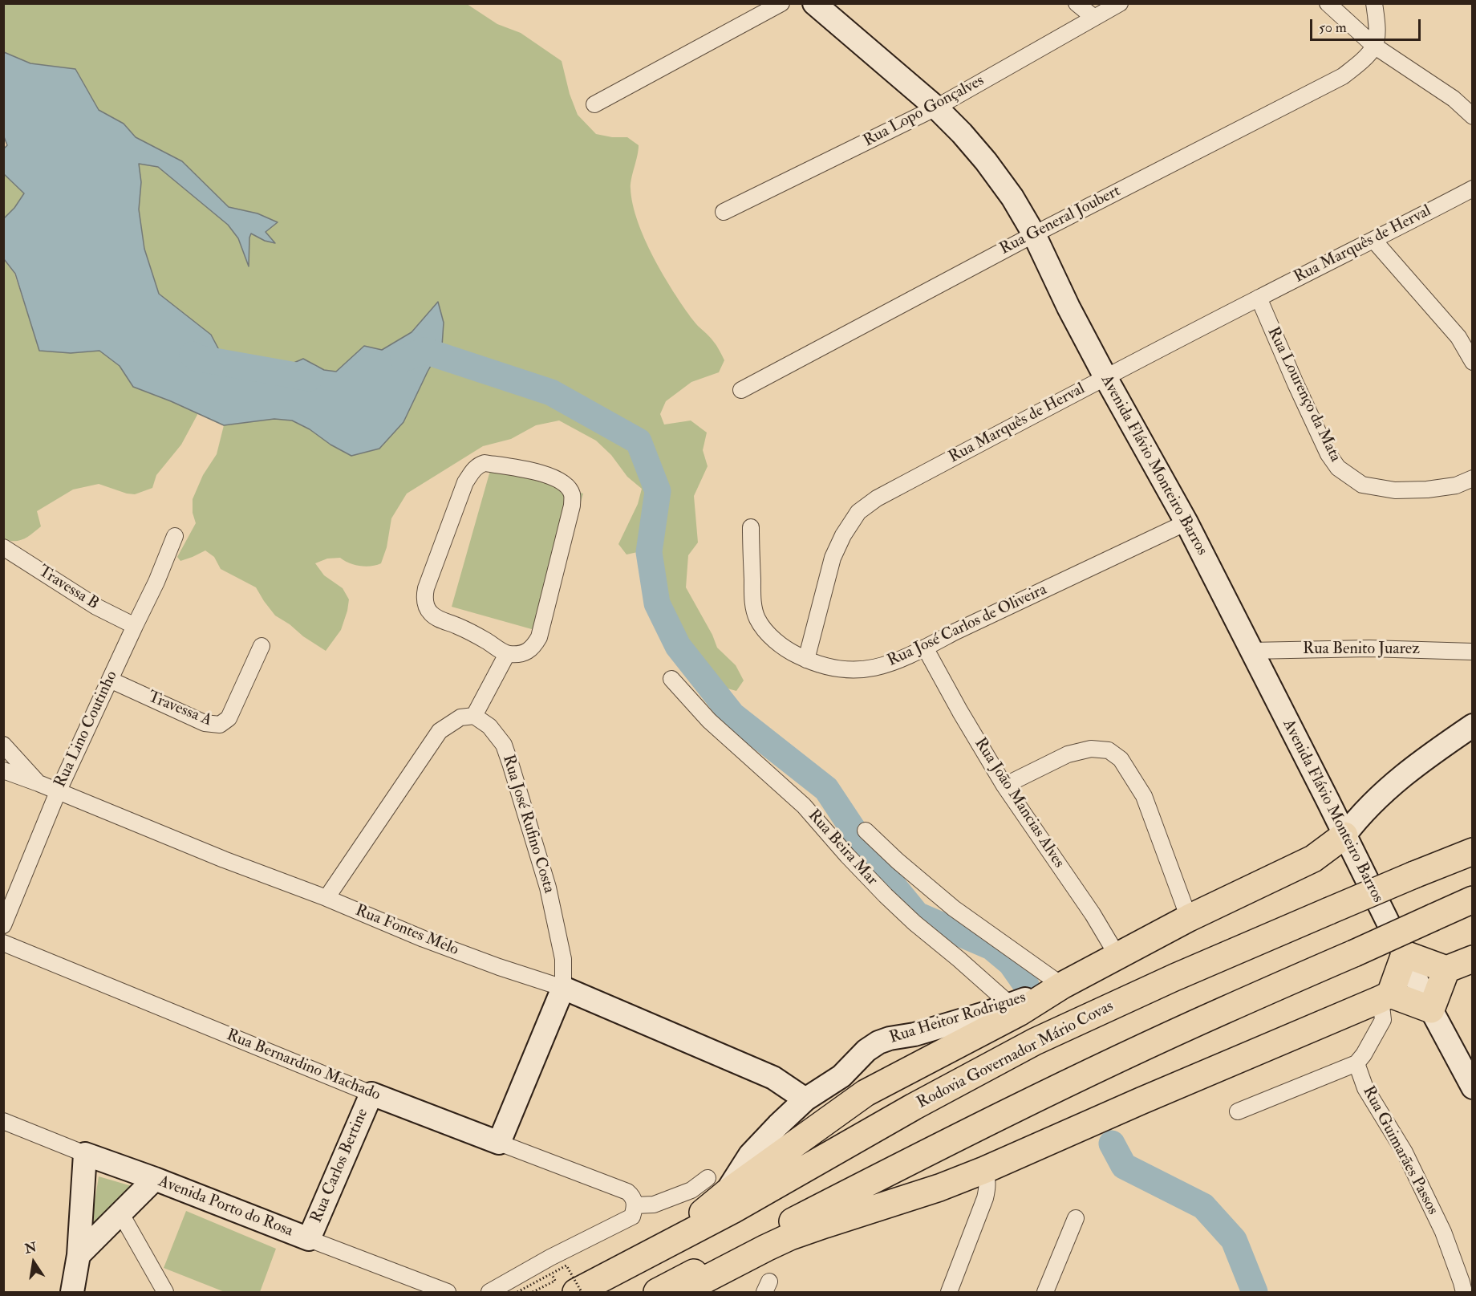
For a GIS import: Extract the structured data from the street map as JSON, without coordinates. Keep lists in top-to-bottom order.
{
  "streets": {
    "highway": ["Rodovia Governador Mário Covas"],
    "main road": [
      "Avenida Flávio Monteiro Barros",
      "Rua José Rufino Costa",
      "Rua Fontes Melo",
      "Rua Heitor Rodrigues",
      "Rua Bernardino Machado",
      "Rua Carlos Bertine",
      "Avenida Porto do Rosa"
    ],
    "street": [
      "Rua Lopo Gonçalves",
      "Rua General Joubert",
      "Rua Marquês de Herval",
      "Rua Lourenço da Mata",
      "Travessa B",
      "Rua José Carlos de Oliveira",
      "Rua Benito Juarez",
      "Travessa A",
      "Rua Lino Coutinho",
      "Rua João Mancias Alves",
      "Rua Beira Mar",
      "Rua Guimarães Passos"
    ]
  },
  "crossings": [
    ["Rua Lopo Gonçalves", "Avenida Flávio Monteiro Barros"],
    ["Rua General Joubert", "Avenida Flávio Monteiro Barros"],
    ["Rua Marquês de Herval", "Rua Lourenço da Mata"],
    ["Rua Marquês de Herval", "Avenida Flávio Monteiro Barros"],
    ["Rua Marquês de Herval", "Rua José Carlos de Oliveira"],
    ["Avenida Flávio Monteiro Barros", "Rua José Carlos de Oliveira"],
    ["Avenida Flávio Monteiro Barros", "Rua Benito Juarez"],
    ["Travessa B", "Rua Lino Coutinho"],
    ["Rua José Carlos de Oliveira", "Rua João Mancias Alves"],
    ["Travessa A", "Rua Lino Coutinho"],
    ["Rua Lino Coutinho", "Rua Fontes Melo"],
    ["Rua José Rufino Costa", "Rua Fontes Melo"],
    ["Rua José Rufino Costa", "Rua Bernardino Machado"],
    ["Rua Beira Mar", "Rua Heitor Rodrigues"],
    ["Rua Fontes Melo", "Rua Heitor Rodrigues"],
    ["Rua Bernardino Machado", "Rua Carlos Bertine"],
    ["Rua Carlos Bertine", "Avenida Porto do Rosa"]
  ],
  "scale_bar": "50 m",
  "north": "top"
}
